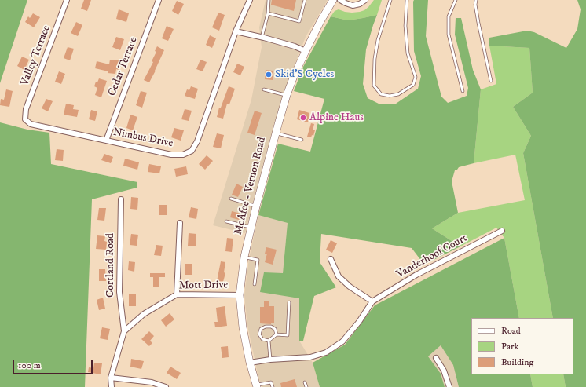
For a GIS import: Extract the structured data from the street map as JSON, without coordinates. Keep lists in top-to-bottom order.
{
  "streets": {
    "main road": ["McAfee - Vernon Road"],
    "street": [
      "Valley Terrace",
      "Cedar Terrace",
      "Nimbus Drive",
      "Vanderhoof Court",
      "Cortland Road",
      "Mott Drive"
    ]
  },
  "crossings": [
    ["Valley Terrace", "Nimbus Drive"],
    ["Cedar Terrace", "Nimbus Drive"],
    ["McAfee - Vernon Road", "Vanderhoof Court"],
    ["McAfee - Vernon Road", "Mott Drive"],
    ["Cortland Road", "Mott Drive"]
  ],
  "places": ["Skid'S Cycles", "Alpine Haus"],
  "legend": ["Road", "Park", "Building"],
  "scale_bar": "100 m"
}
